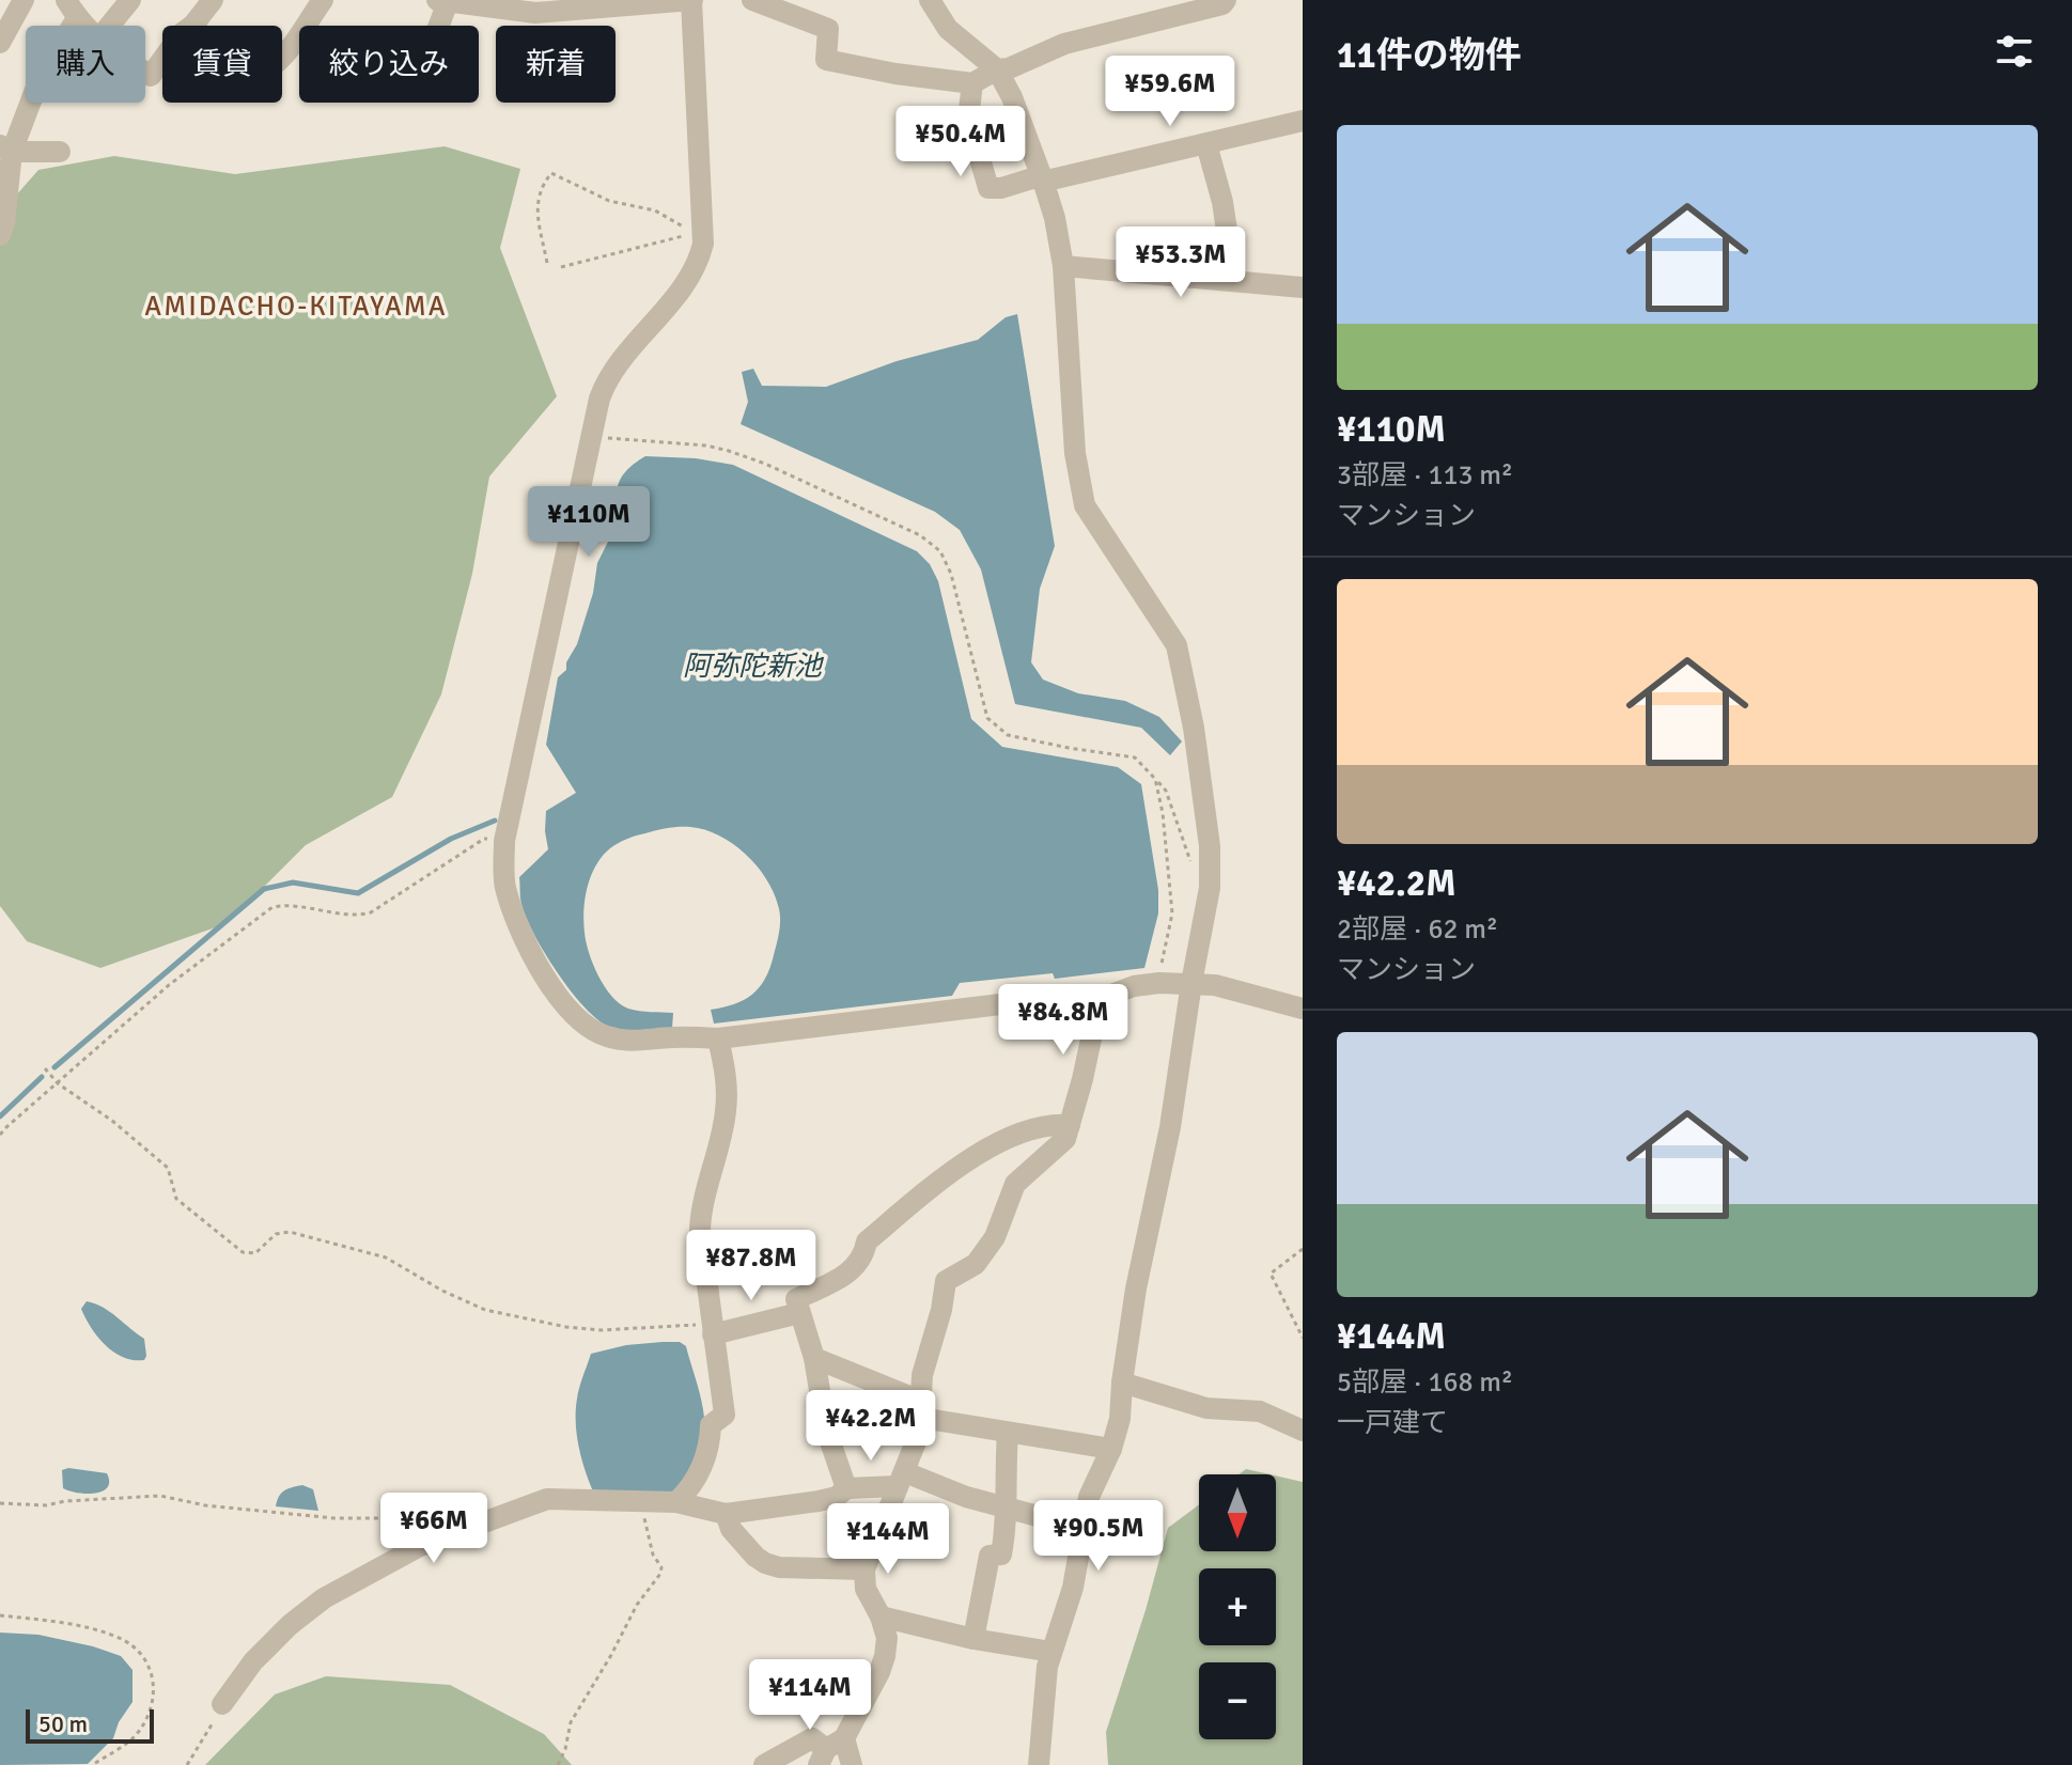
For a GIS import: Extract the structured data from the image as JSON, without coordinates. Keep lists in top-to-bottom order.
{
  "districts": ["AMIDACHO-KITAYAMA"],
  "water": ["阿弥陀新池"],
  "scale_bar": "50 m",
  "north": "bottom",
  "page": {
    "heading": "11件の物件",
    "chip": [
      "購入",
      "賃貸",
      "絞り込み",
      "新着"
    ],
    "price": [
      "¥59.6M",
      "¥50.4M",
      "¥53.3M",
      "¥110M",
      "¥84.8M",
      "¥87.8M",
      "¥42.2M",
      "¥66M",
      "¥90.5M",
      "¥144M",
      "¥114M"
    ],
    "list": [
      {
        "name": "¥110M",
        "note": "3部屋 · 113 m² · マンション"
      },
      {
        "name": "¥42.2M",
        "note": "2部屋 · 62 m² · マンション"
      },
      {
        "name": "¥144M",
        "note": "5部屋 · 168 m² · 一戸建て"
      }
    ],
    "map_buttons": ["+", "−"],
    "scale": "50 m"
  }
}
